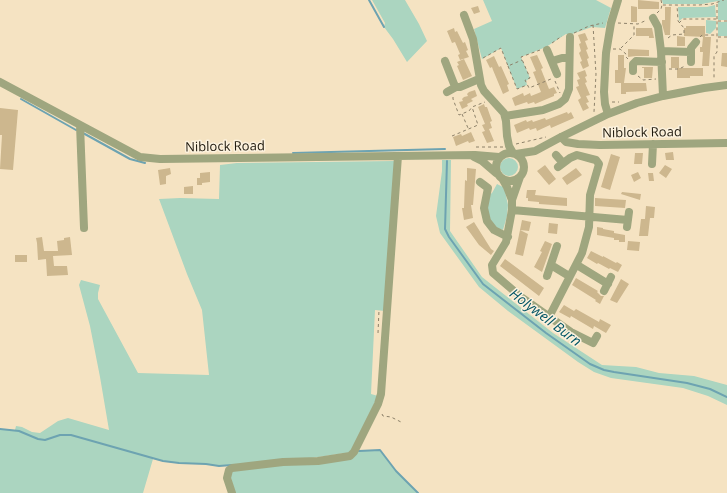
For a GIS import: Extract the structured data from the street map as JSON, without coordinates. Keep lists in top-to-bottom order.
{
  "streets": {
    "street": ["Niblock Road"]
  },
  "water": ["Holywell Burn"]
}
